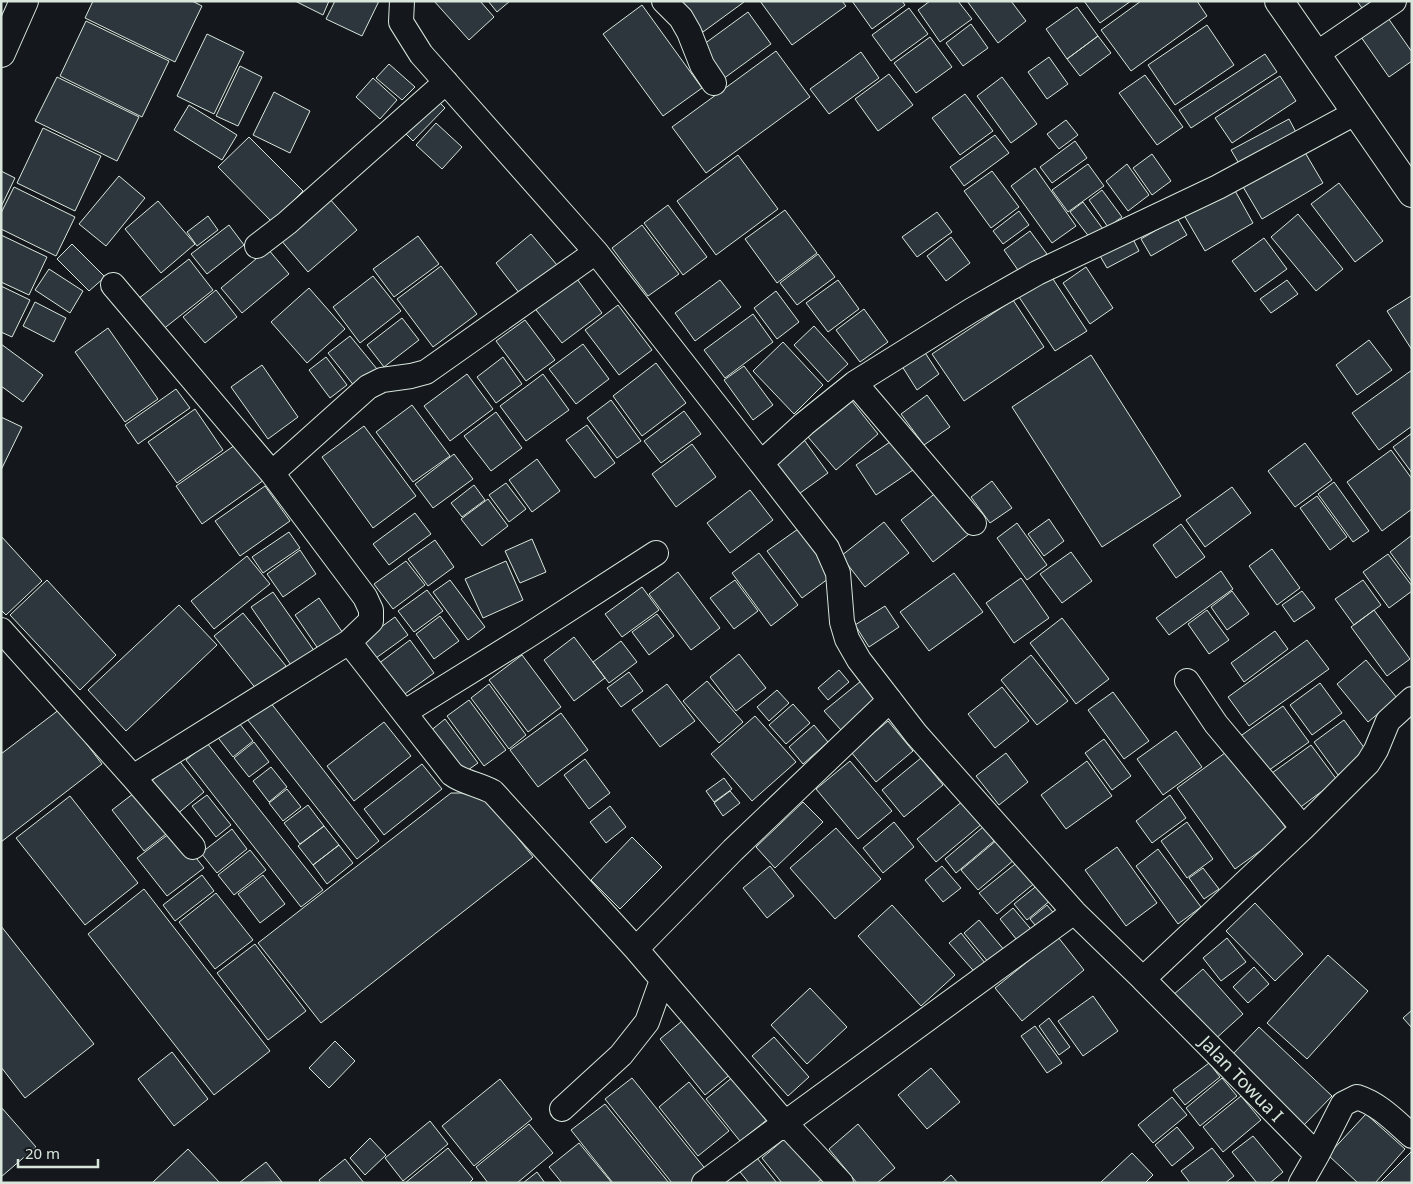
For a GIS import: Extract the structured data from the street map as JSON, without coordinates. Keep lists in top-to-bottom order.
{
  "streets": {
    "street": ["Jalan Towua I"]
  },
  "scale_bar": "20 m"
}
